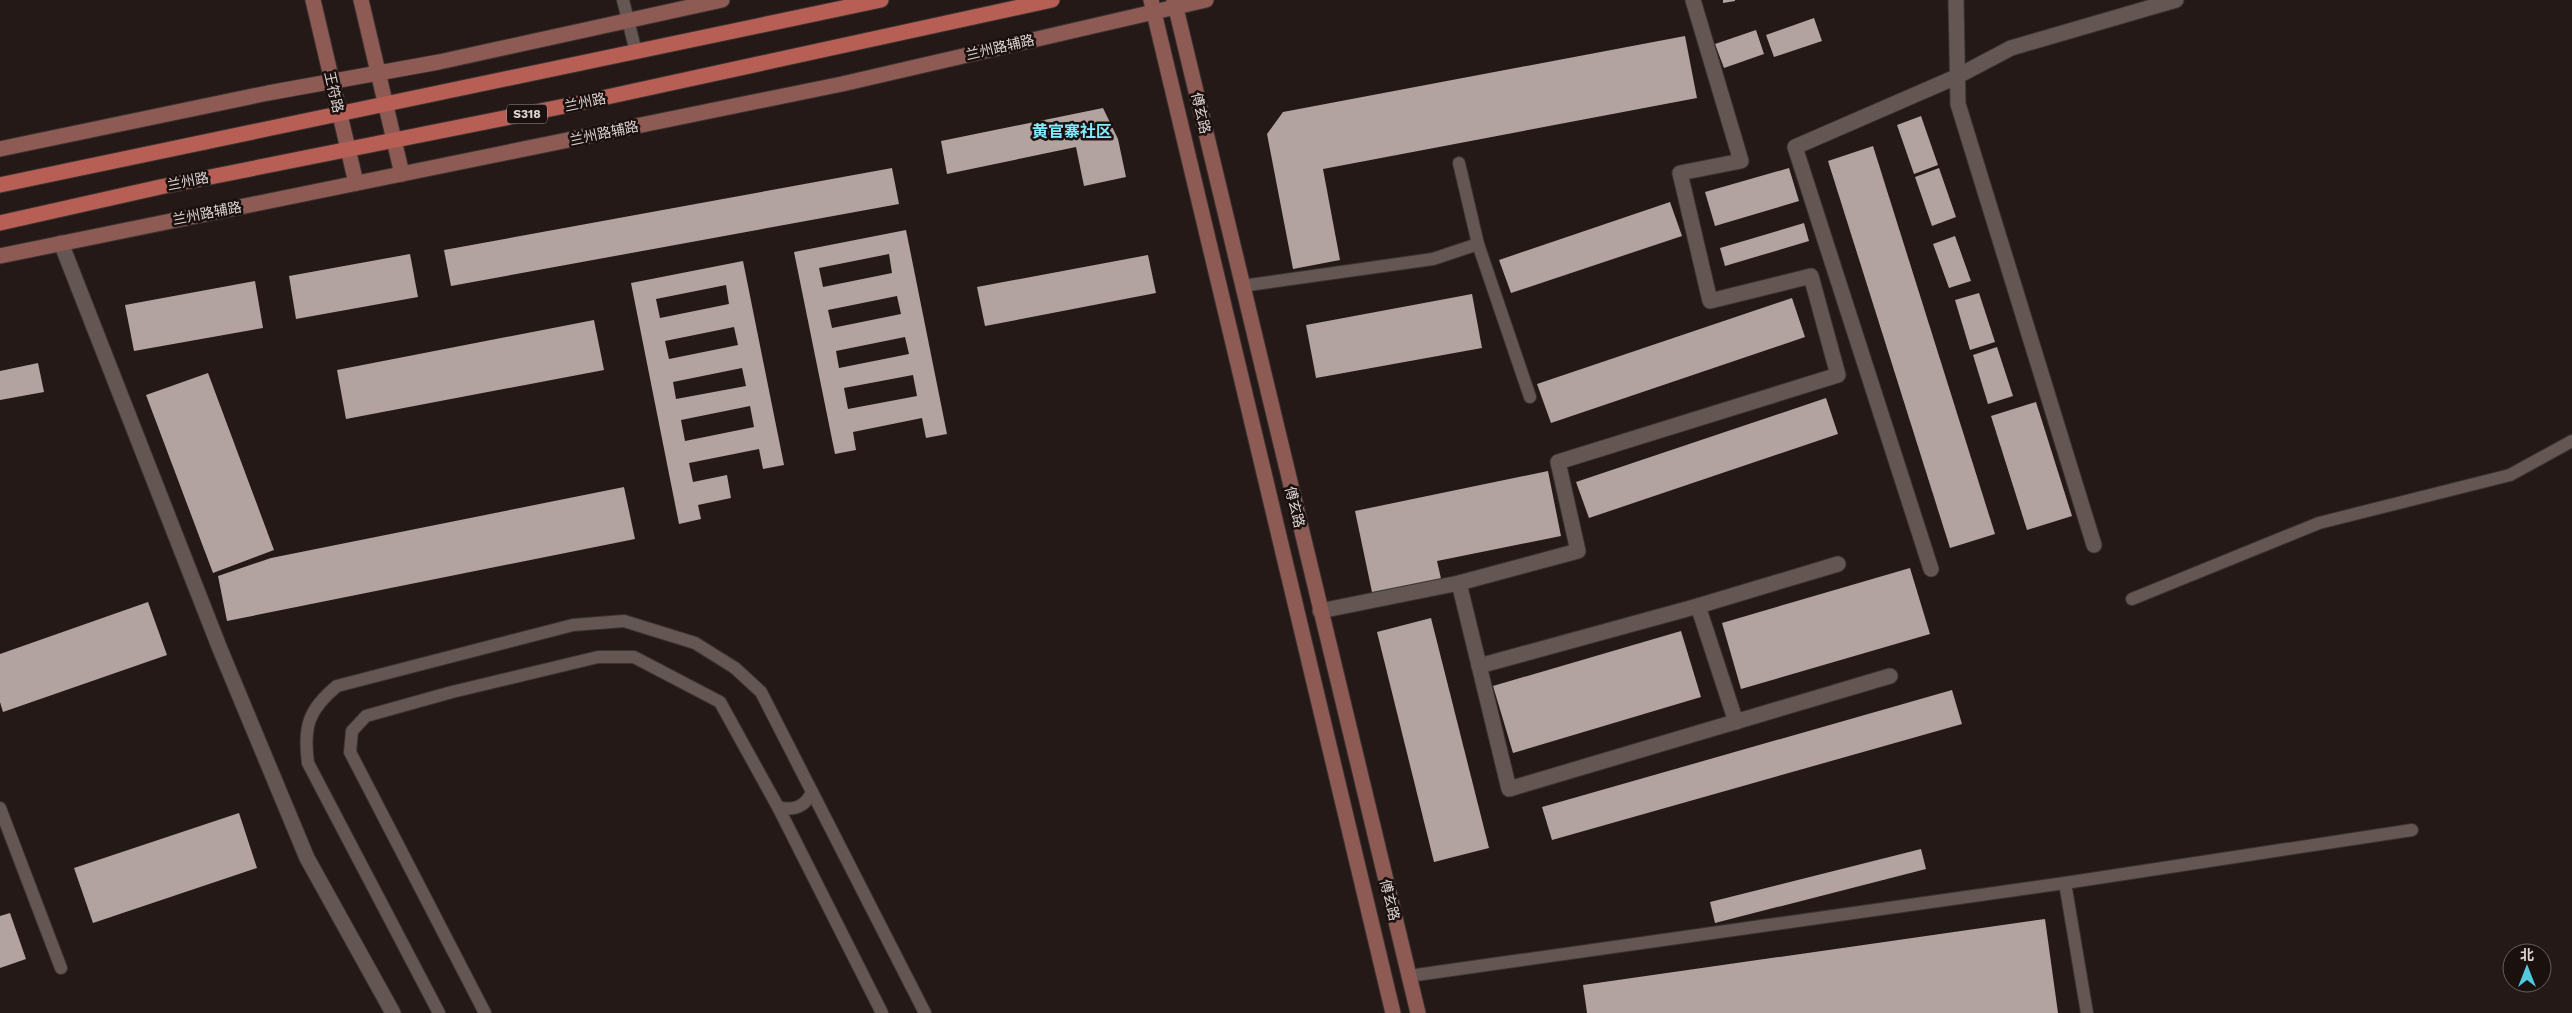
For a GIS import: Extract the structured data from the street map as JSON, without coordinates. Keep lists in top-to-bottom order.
{
  "streets": {
    "main road": ["兰州路", "S318"],
    "street": ["兰州路辅路", "王符路", "傅玄路"]
  },
  "crossings": [
    ["兰州路辅路", "王符路"],
    ["兰州路辅路", "傅玄路"],
    ["王符路", "兰州路"]
  ],
  "districts": ["黄官寨社区"],
  "north": "top"
}
